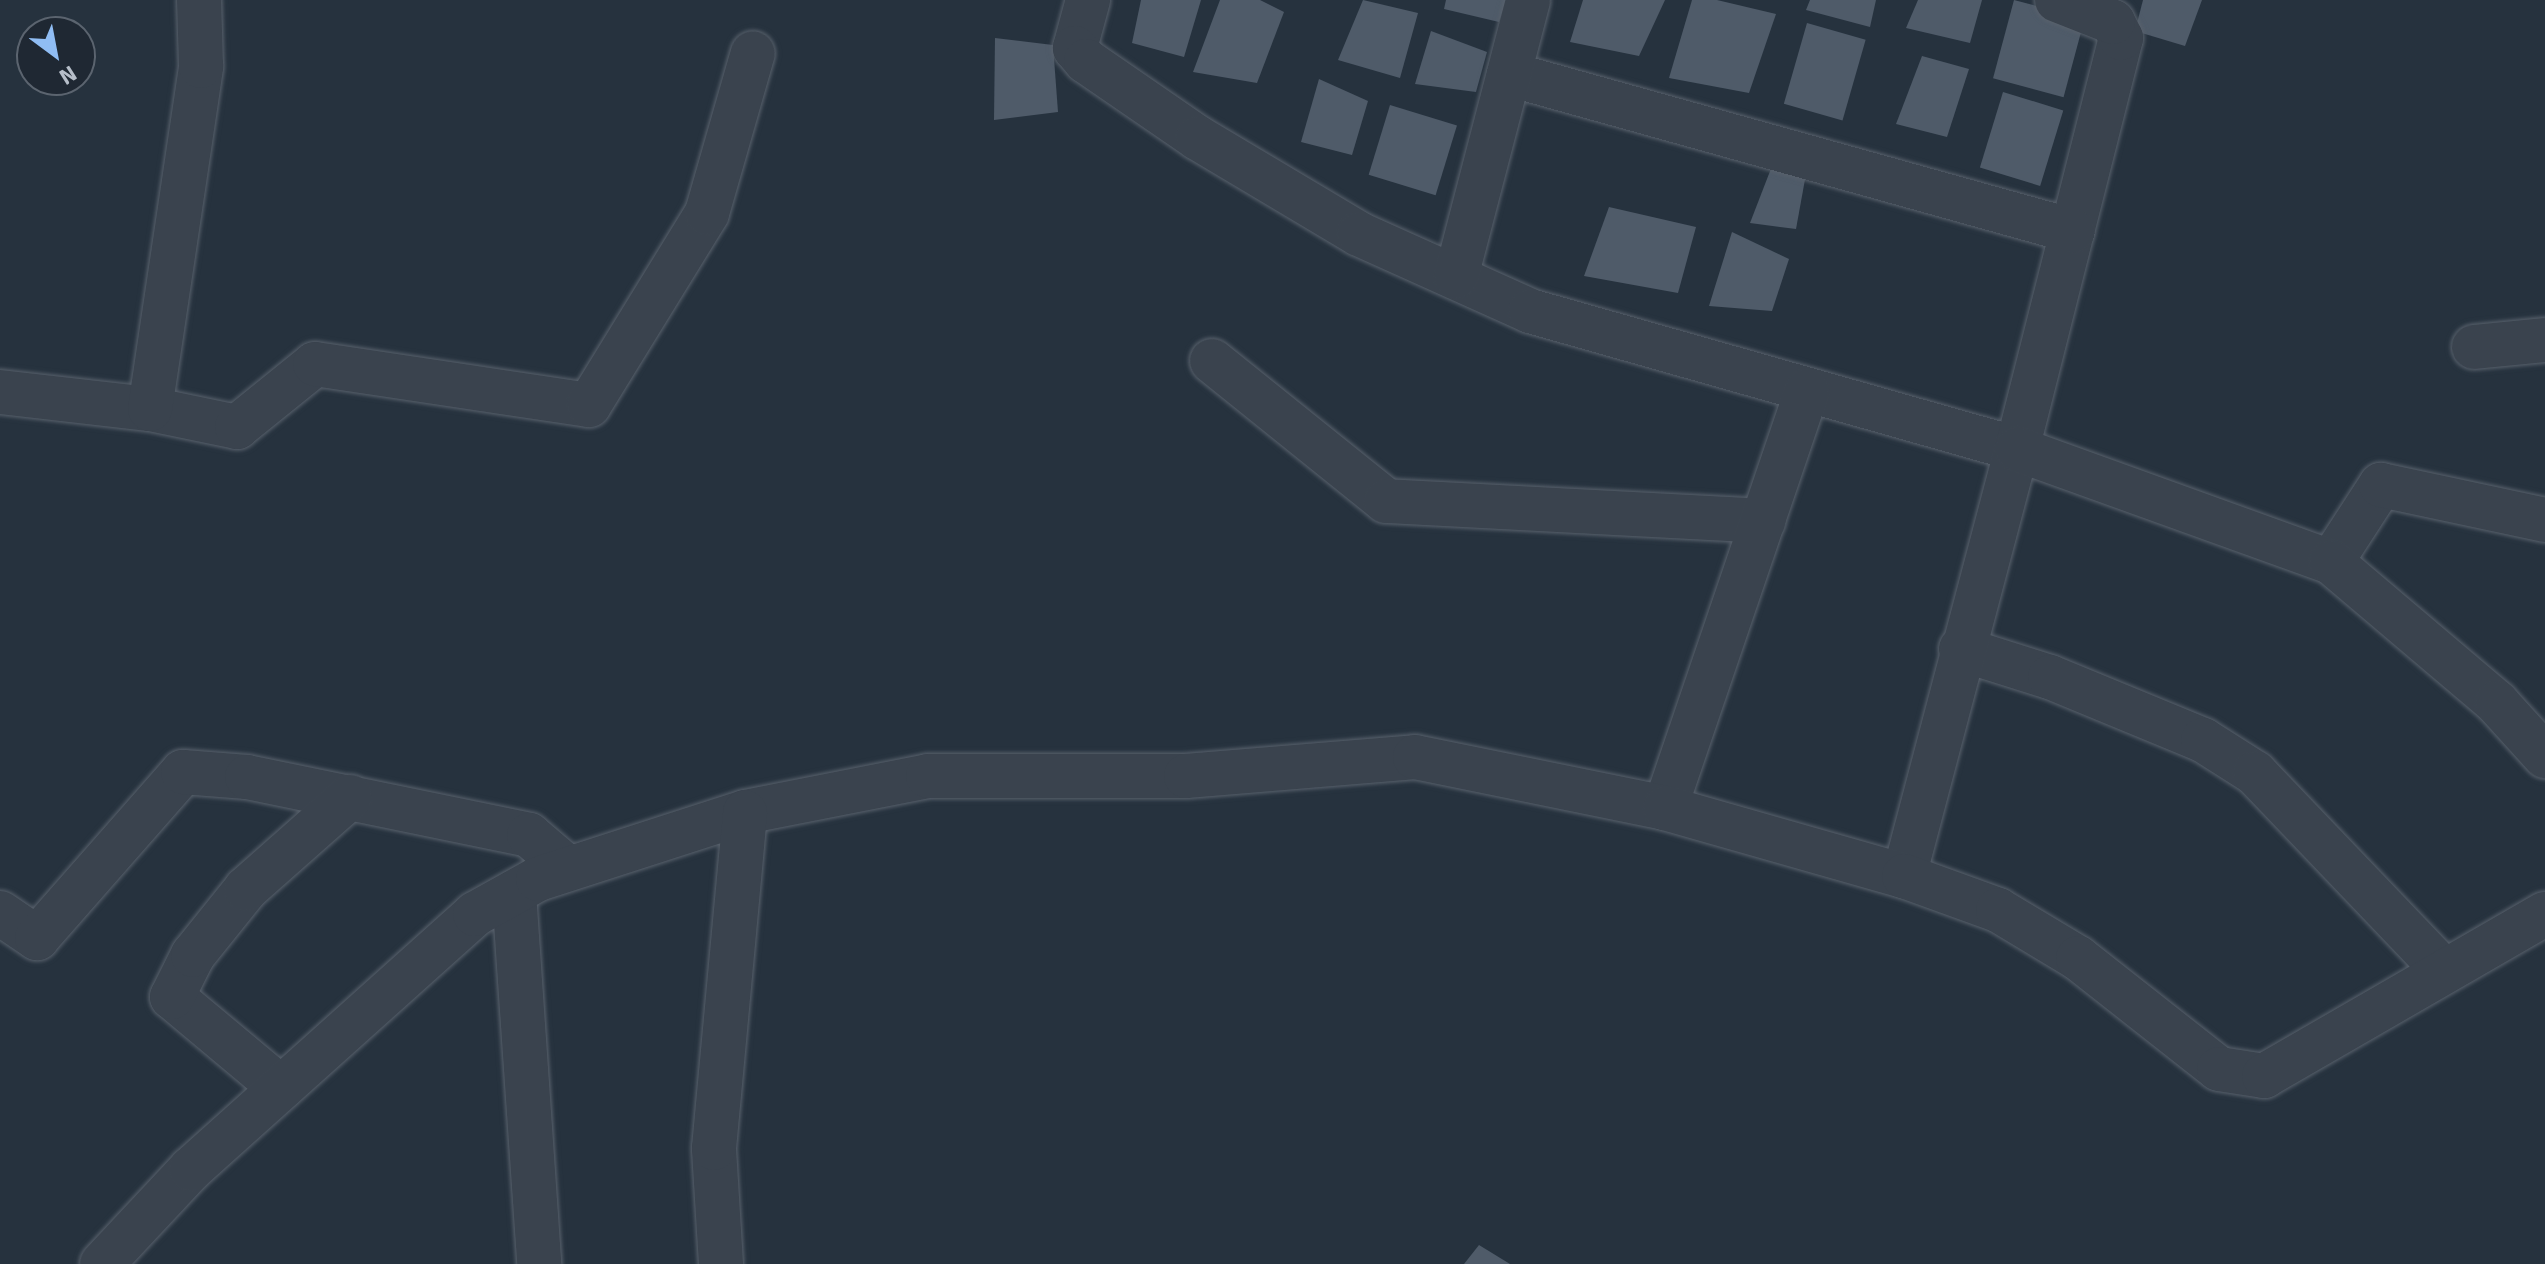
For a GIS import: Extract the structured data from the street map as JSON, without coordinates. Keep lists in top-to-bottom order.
{
  "north": "bottom right"
}
